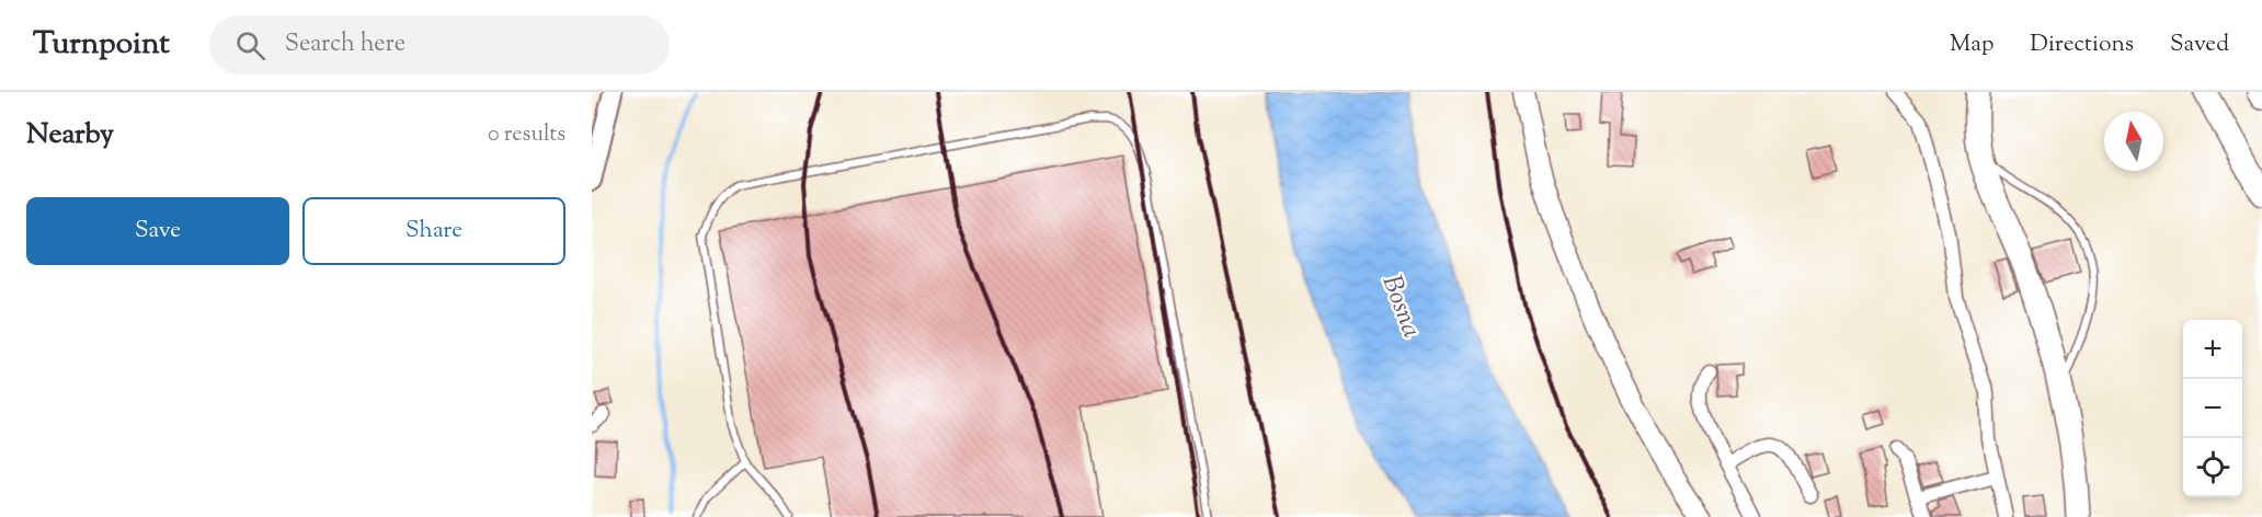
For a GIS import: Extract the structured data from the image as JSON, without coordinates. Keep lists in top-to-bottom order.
{
  "water": ["Bosna"],
  "north": "top",
  "page": {
    "header": "Turnpoint",
    "search": "Search here",
    "nav": ["Map", "Directions", "Saved"],
    "heading": ["Nearby", "0 results"],
    "buttons": ["Save", "Share"],
    "map_buttons": ["+", "−"]
  }
}
